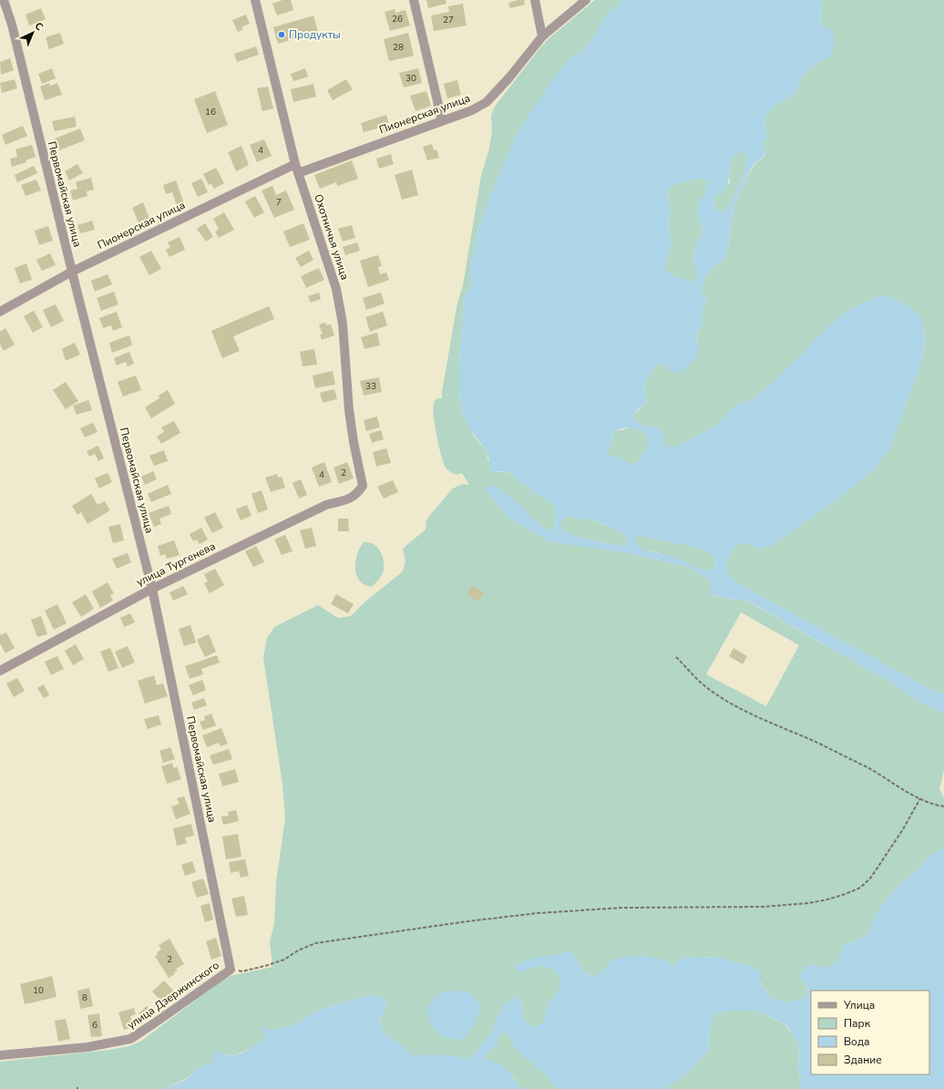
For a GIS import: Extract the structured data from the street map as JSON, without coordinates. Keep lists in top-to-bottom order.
{
  "streets": {
    "street": [
      "Пионерская улица",
      "Первомайская улица",
      "Охотничья улица",
      "улица Тургенева",
      "улица Дзержинского"
    ]
  },
  "crossings": [
    ["Пионерская улица", "Первомайская улица"],
    ["Пионерская улица", "Охотничья улица"],
    ["Первомайская улица", "улица Тургенева"],
    ["Первомайская улица", "улица Дзержинского"],
    ["Охотничья улица", "улица Тургенева"]
  ],
  "places": ["Продукты"],
  "house_numbers": [
    "26",
    "27",
    "28",
    "30",
    "16",
    "4",
    "7",
    "33",
    "2",
    "4",
    "2",
    "10",
    "8",
    "6"
  ],
  "legend": [
    "Улица",
    "Парк",
    "Вода",
    "Здание"
  ],
  "north": "top right"
}
